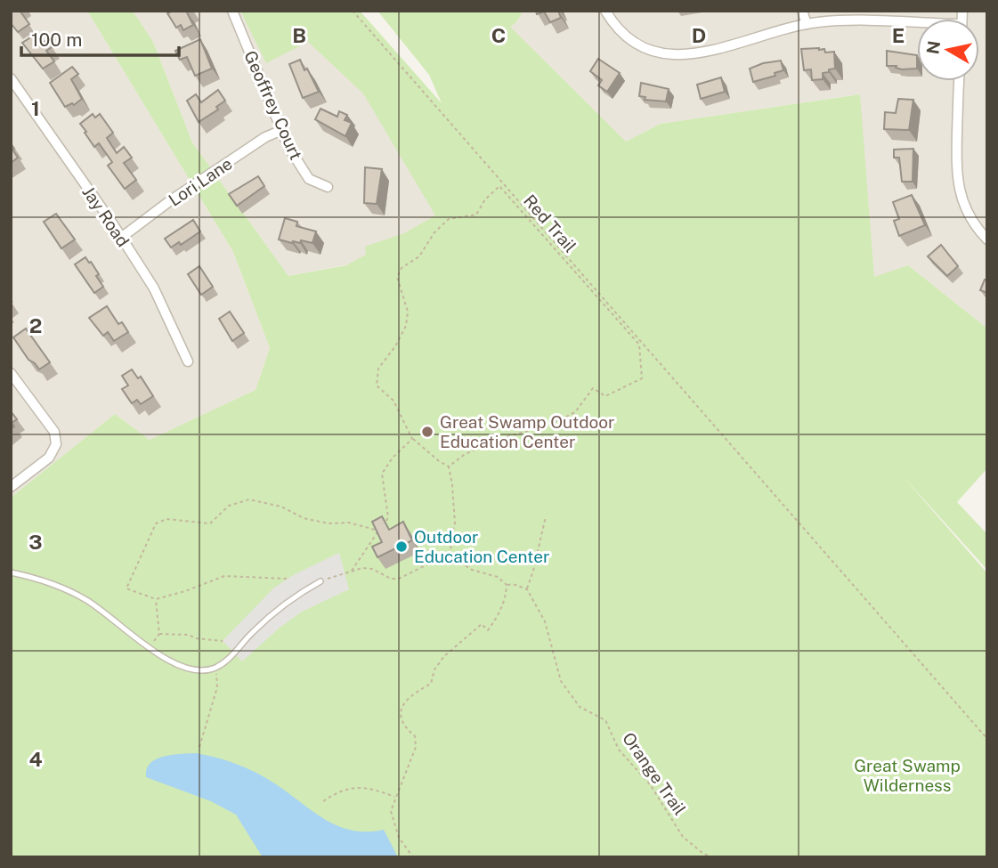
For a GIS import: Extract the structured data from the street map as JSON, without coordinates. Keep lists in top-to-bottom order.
{
  "streets": {
    "street": ["Geoffrey Court", "Lori Lane", "Jay Road"],
    "path": ["Red Trail", "Orange Trail"]
  },
  "crossings": [
    ["Geoffrey Court", "Lori Lane"],
    ["Lori Lane", "Jay Road"]
  ],
  "parks": ["Great Swamp Wilderness"],
  "places": ["Great Swamp Outdoor Education Center", "Outdoor Education Center"],
  "scale_bar": "100 m",
  "north": "left",
  "grid": {
    "columns": [
      "B",
      "C",
      "D",
      "E"
    ],
    "rows": [
      "1",
      "2",
      "3",
      "4"
    ]
  }
}
